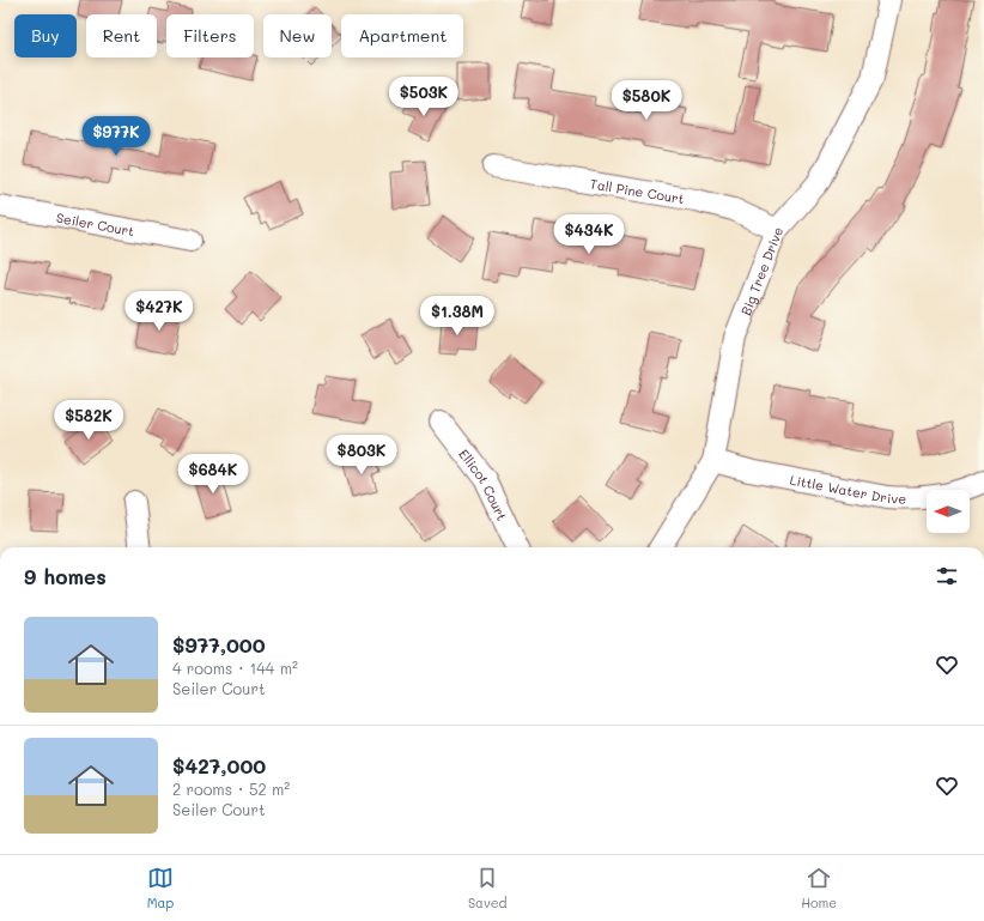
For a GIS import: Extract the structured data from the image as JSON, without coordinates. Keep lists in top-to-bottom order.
{
  "streets": {
    "street": [
      "Tall Pine Court",
      "Seiler Court",
      "Big Tree Drive",
      "Ellicot Court",
      "Little Water Drive"
    ]
  },
  "crossings": [
    ["Tall Pine Court", "Big Tree Drive"],
    ["Big Tree Drive", "Little Water Drive"]
  ],
  "north": "left",
  "page": {
    "chip": [
      "Buy",
      "Rent",
      "Filters",
      "New",
      "Apartment"
    ],
    "price": [
      "$503K",
      "$580K",
      "$977K",
      "$434K",
      "$427K",
      "$1.38M",
      "$582K",
      "$803K",
      "$684K"
    ],
    "heading": "9 homes",
    "list": [
      {
        "name": "$977,000",
        "note": "4 rooms · 144 m² · Seiler Court"
      },
      {
        "name": "$427,000",
        "note": "2 rooms · 52 m² · Seiler Court"
      }
    ],
    "tabs": ["Map", "Saved", "Home"]
  }
}
